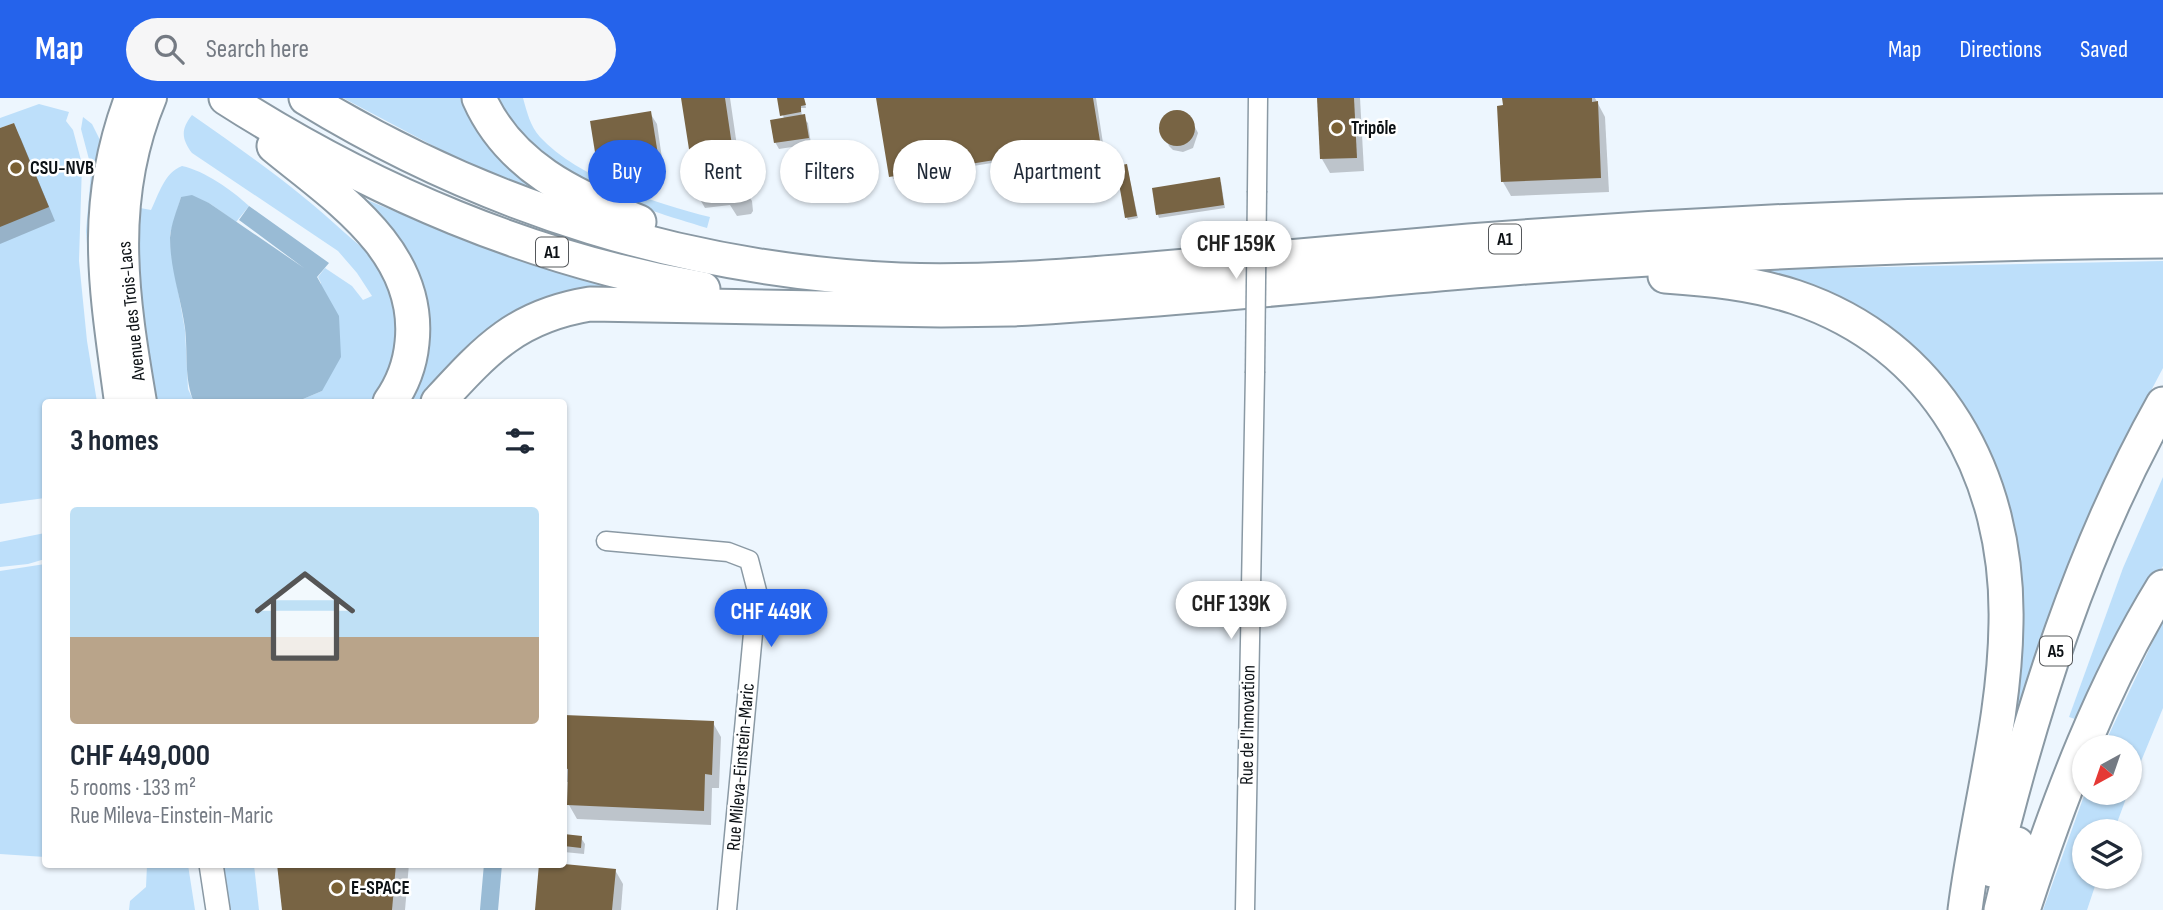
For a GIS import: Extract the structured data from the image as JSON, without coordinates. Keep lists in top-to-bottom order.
{
  "streets": {
    "highway": ["A1", "A5"],
    "main road": ["Avenue des Trois-Lacs"],
    "street": ["Rue de l'Innovation", "Rue Mileva-Einstein-Maric"]
  },
  "places": ["Tripōle", "CSU-NVB", "E-SPACE"],
  "north": "bottom left",
  "page": {
    "header": "Map",
    "search": "Search here",
    "nav": ["Map", "Directions", "Saved"],
    "chip": [
      "Buy",
      "Rent",
      "Filters",
      "New",
      "Apartment"
    ],
    "price": ["CHF 159K", "CHF 139K", "CHF 449K"],
    "heading": "3 homes",
    "list": [
      {
        "name": "CHF 449,000",
        "note": "5 rooms · 133 m² · Rue Mileva-Einstein-Maric"
      }
    ]
  }
}
